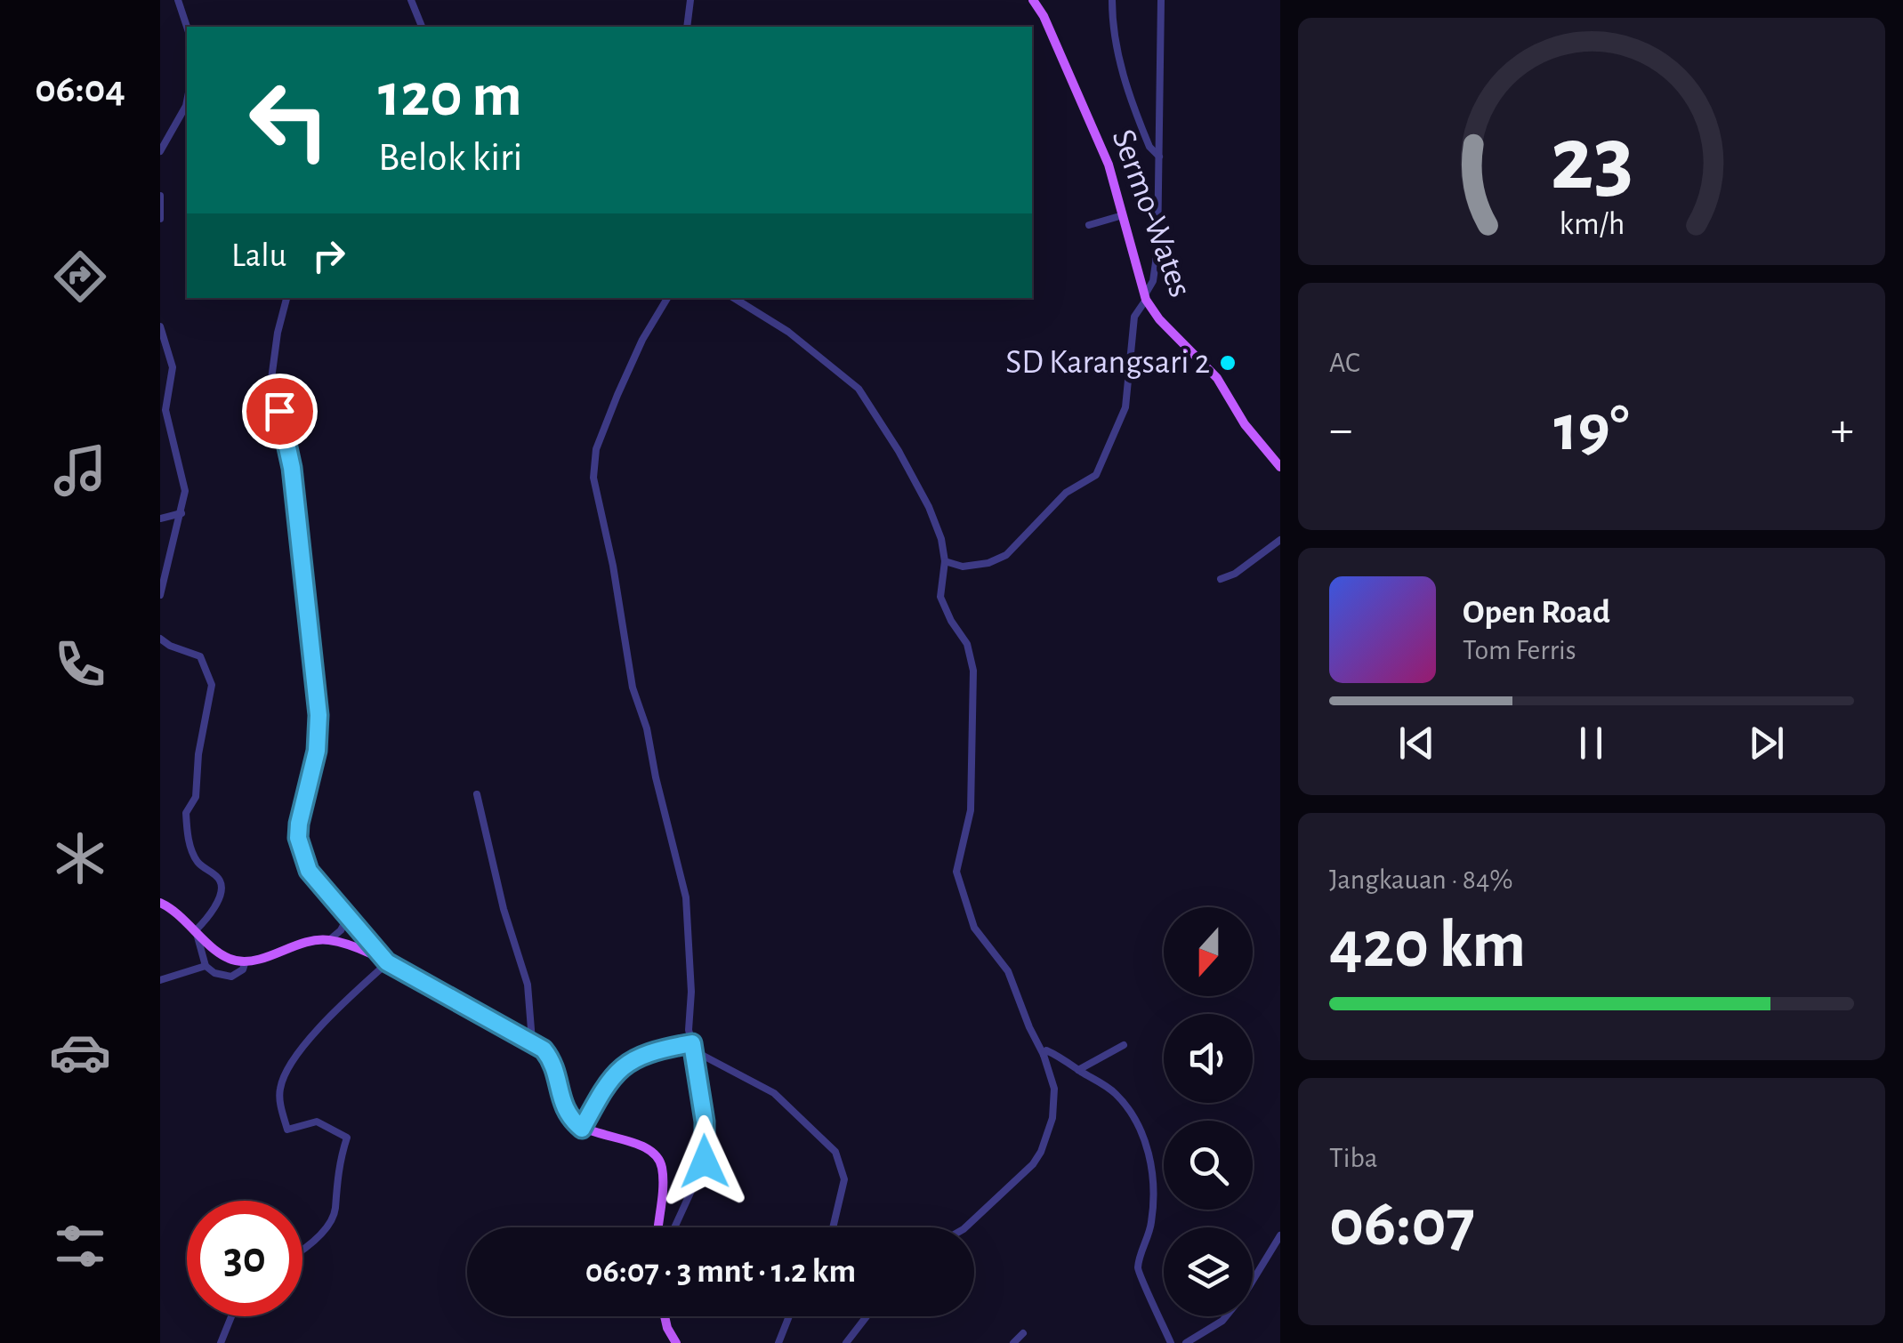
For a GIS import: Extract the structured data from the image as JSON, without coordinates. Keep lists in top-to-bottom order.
{
  "streets": {
    "main road": ["Sermo-Wates"]
  },
  "places": ["SD Karangsari 2"],
  "north": "bottom",
  "page": {
    "tabs": "06:04",
    "turn": ["120 m", "Belok kiri"],
    "then": "Lalu",
    "tile": [
      "AC",
      ["Jangkauan · 84%", "420 km"],
      ["Tiba", "06:07"]
    ],
    "heat": ["−", "19°", "+"],
    "song": ["Open Road", "Tom Ferris"],
    "limit": "30",
    "trip": "06:07 · 3 mnt · 1.2 km",
    "gauge": ["23", "km/h"]
  }
}
